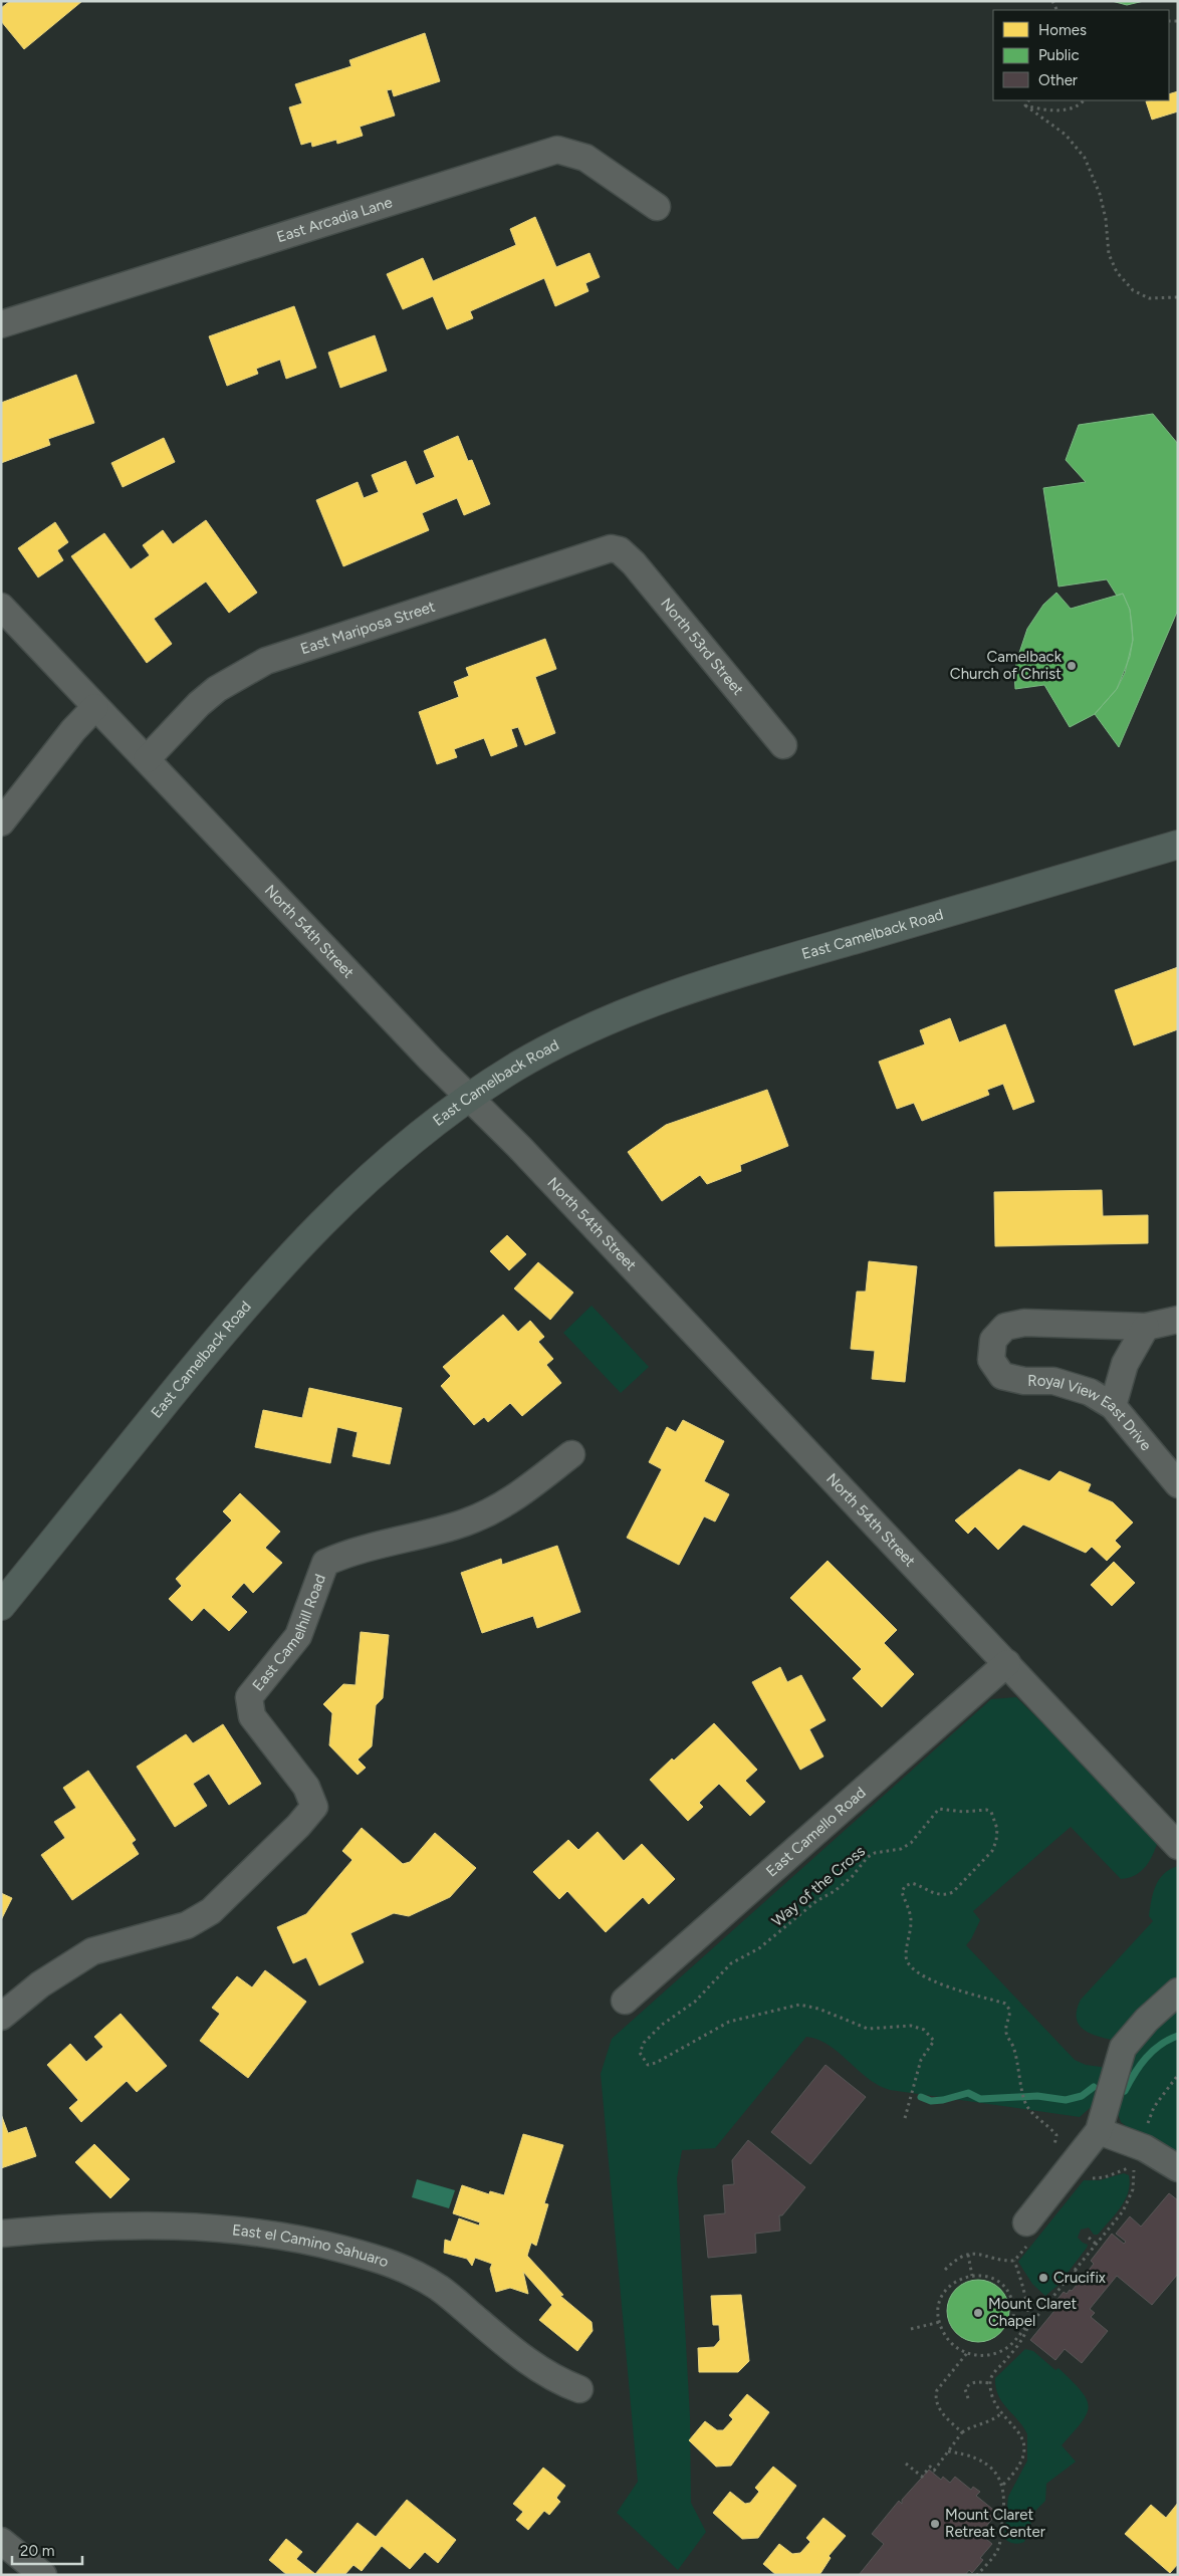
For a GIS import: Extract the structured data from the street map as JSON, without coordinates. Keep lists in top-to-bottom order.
{
  "streets": {
    "main road": ["East Camelback Road"],
    "street": [
      "East Arcadia Lane",
      "East Mariposa Street",
      "North 53rd Street",
      "North 54th Street",
      "Royal View East Drive",
      "East Camelhill Road",
      "East Camello Road",
      "East el Camino Sahuaro"
    ],
    "path": ["Way of the Cross"]
  },
  "crossings": [
    ["East Mariposa Street", "North 53rd Street"],
    ["East Mariposa Street", "North 54th Street"],
    ["North 54th Street", "East Camelback Road"],
    ["North 54th Street", "East Camello Road"]
  ],
  "places": [
    "Camelback Church of Christ",
    "Crucifix",
    "Mount Claret Chapel",
    "Mount Claret Retreat Center"
  ],
  "legend": ["Homes", "Public", "Other"],
  "scale_bar": "20 m"
}
